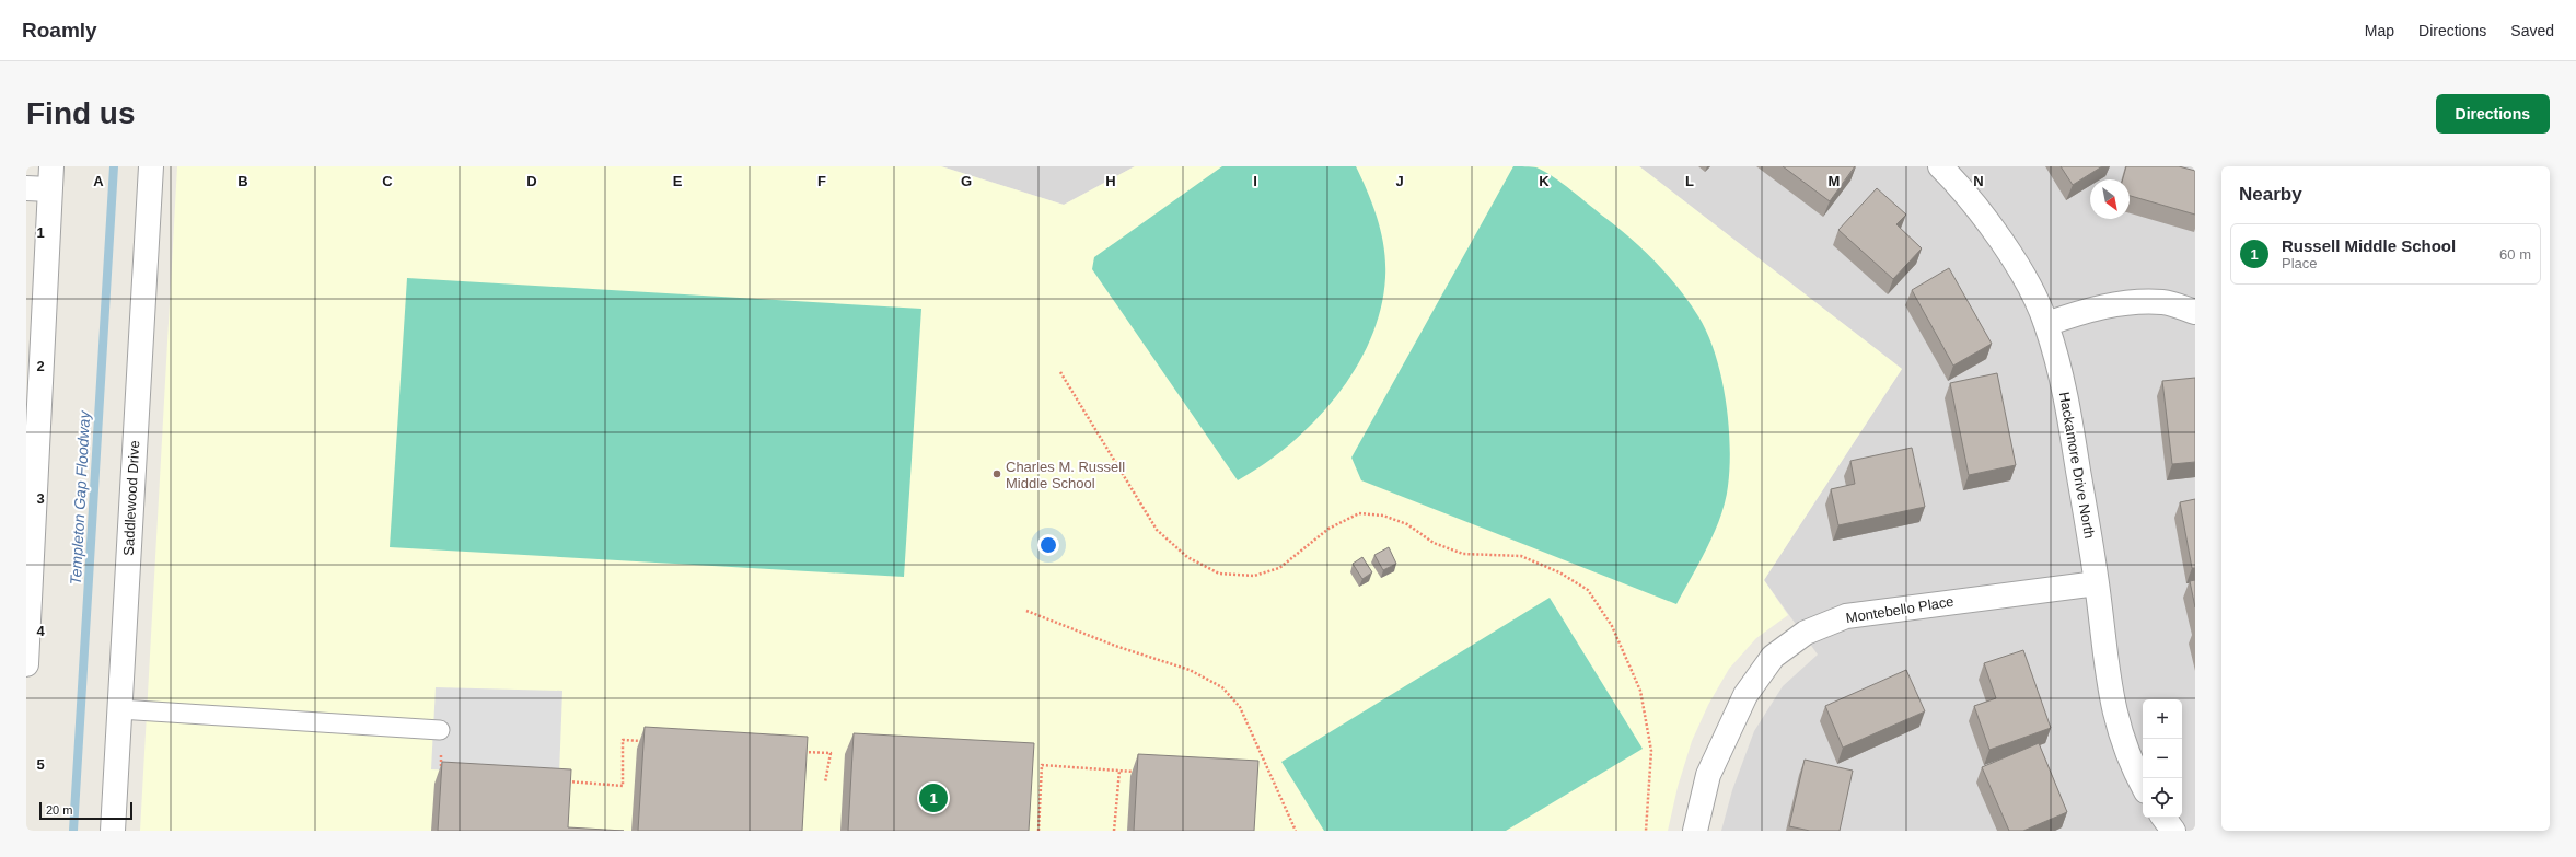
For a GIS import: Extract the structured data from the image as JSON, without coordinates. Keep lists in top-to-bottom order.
{
  "streets": {
    "street": ["Hackamore Drive North", "Saddlewood Drive", "Montebello Place"]
  },
  "crossings": [
    ["Hackamore Drive North", "Montebello Place"]
  ],
  "water": ["Templeton Gap Floodway"],
  "places": ["Charles M. Russell Middle School"],
  "scale_bar": "20 m",
  "north": "bottom right",
  "page": {
    "header": "Roamly",
    "nav": ["Map", "Directions", "Saved"],
    "buttons": "Directions",
    "title": "Find us",
    "heading": "Nearby",
    "list": [
      {
        "mark": "1",
        "name": "Russell Middle School",
        "note": "Place",
        "value": "60 m"
      }
    ],
    "map_buttons": ["+", "−"],
    "pins": "1",
    "scale": "20 m"
  },
  "grid": {
    "columns": [
      "A",
      "B",
      "C",
      "D",
      "E",
      "F",
      "G",
      "H",
      "I",
      "J",
      "K",
      "L",
      "M",
      "N"
    ],
    "rows": [
      "1",
      "2",
      "3",
      "4",
      "5"
    ]
  }
}
